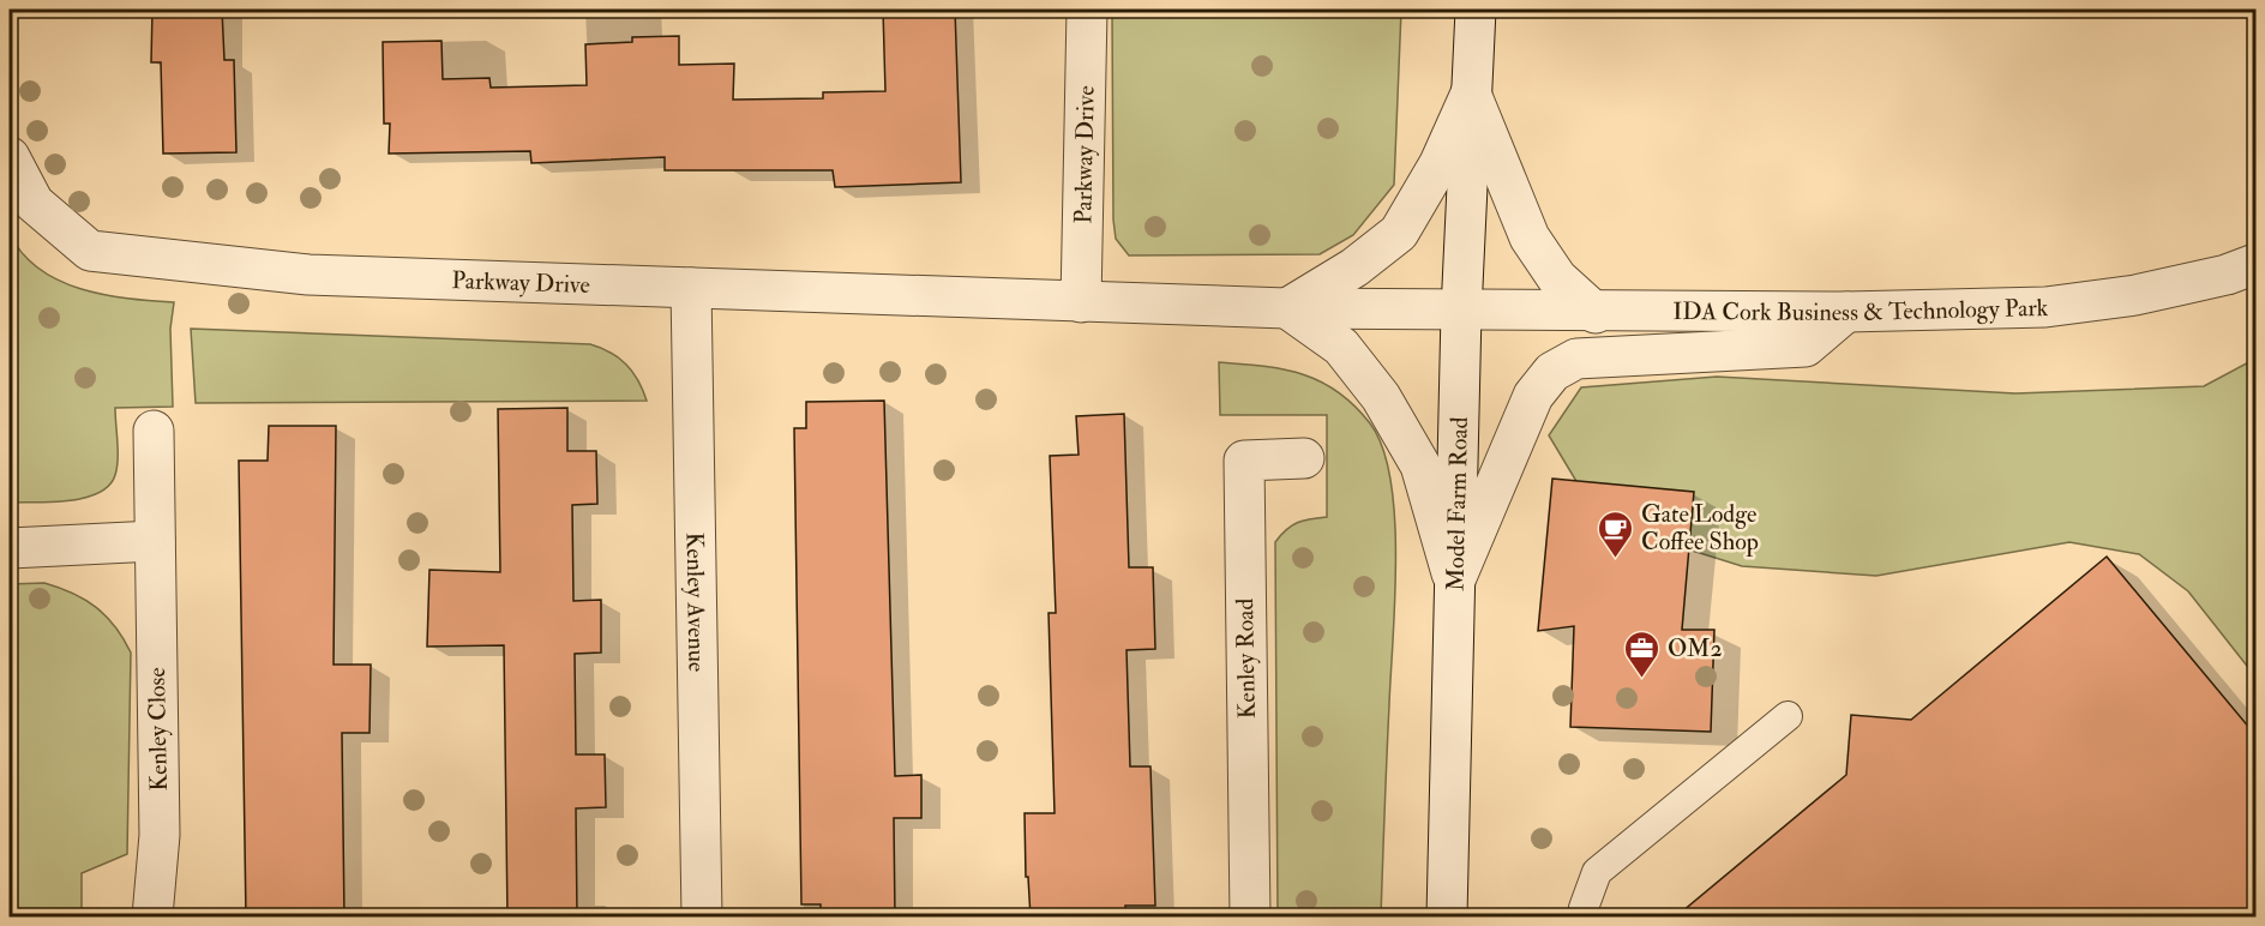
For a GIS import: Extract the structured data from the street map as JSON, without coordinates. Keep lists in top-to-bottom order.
{
  "streets": {
    "street": [
      "Parkway Drive",
      "IDA Cork Business & Technology Park",
      "Model Farm Road",
      "Kenley Avenue",
      "Kenley Road",
      "Kenley Close"
    ]
  },
  "crossings": [
    ["Parkway Drive", "IDA Cork Business & Technology Park"],
    ["Parkway Drive", "Model Farm Road"],
    ["Parkway Drive", "Kenley Avenue"],
    ["IDA Cork Business & Technology Park", "Model Farm Road"]
  ],
  "places": {
    "cafe": ["Gate Lodge Coffee Shop"],
    "office": ["OM2"]
  }
}
